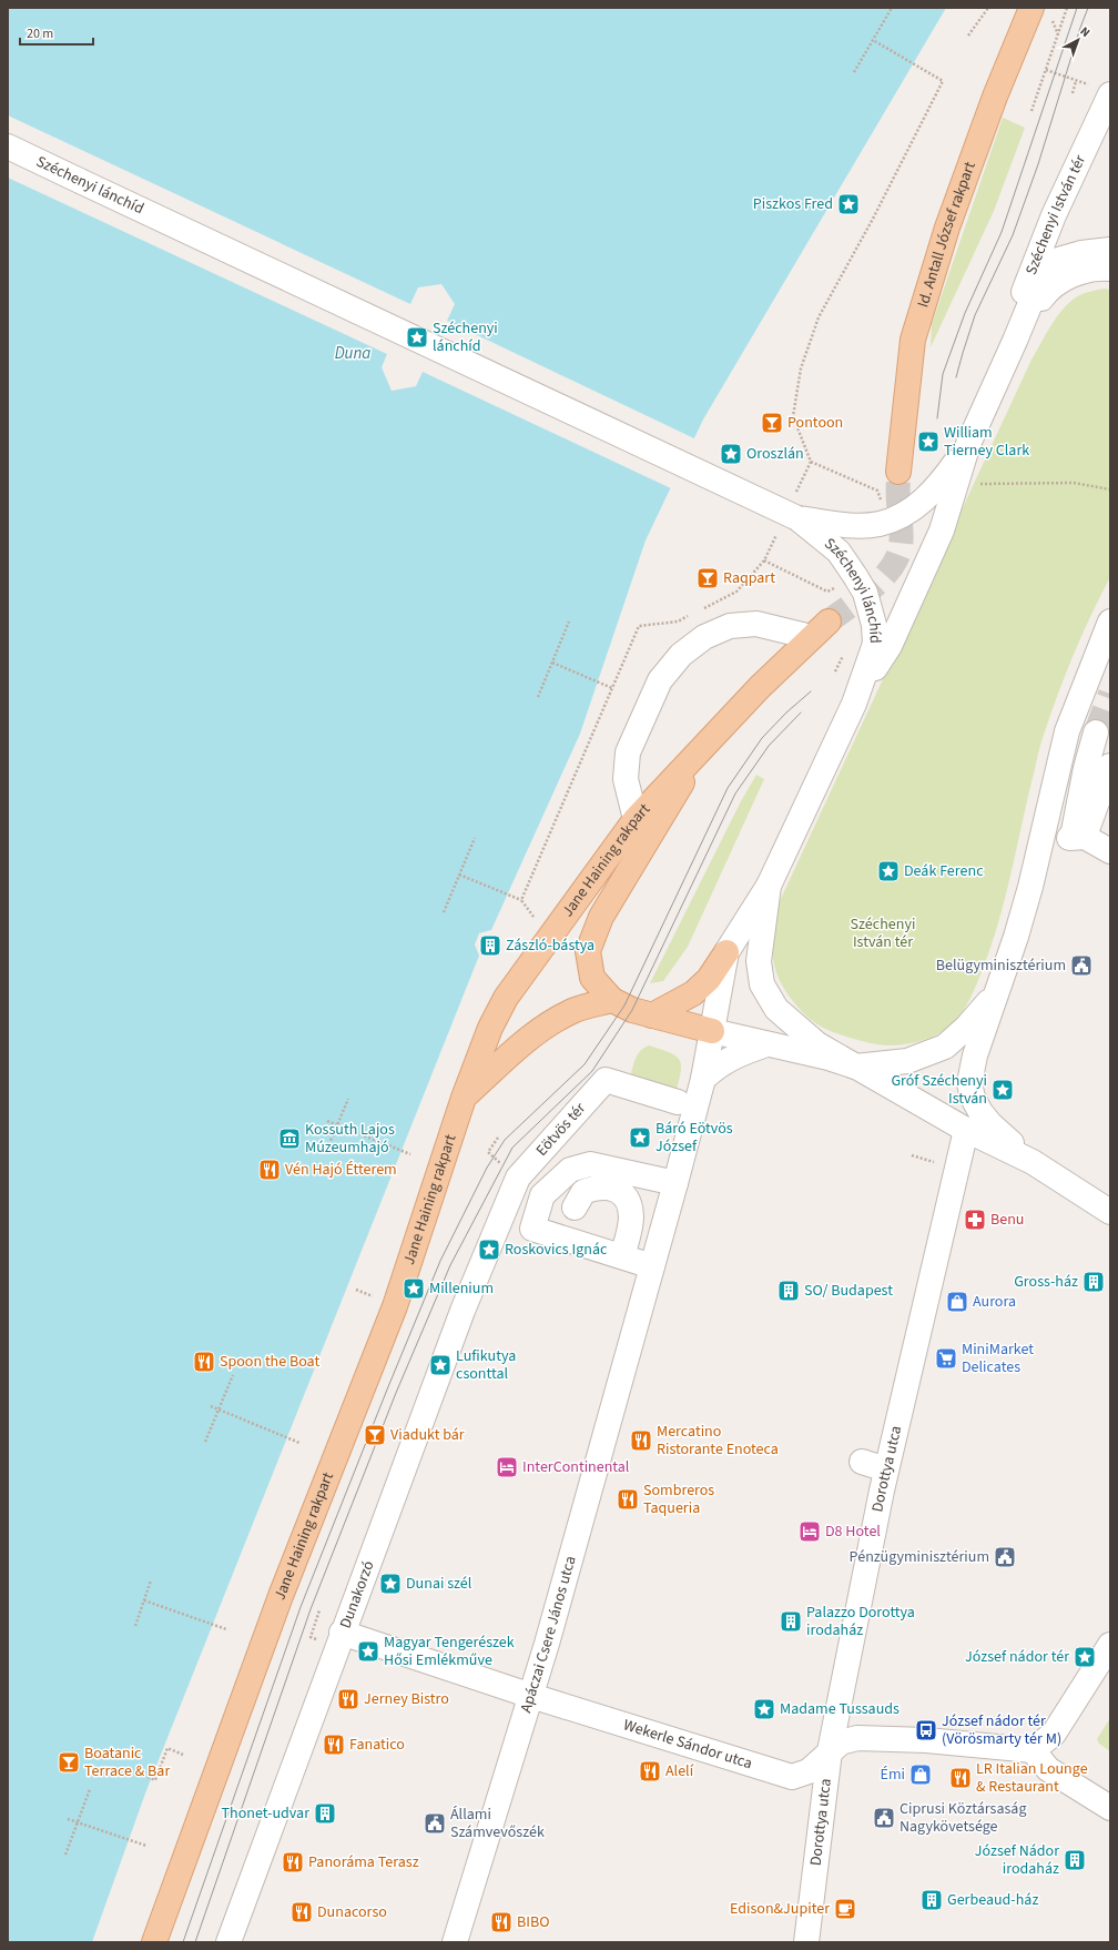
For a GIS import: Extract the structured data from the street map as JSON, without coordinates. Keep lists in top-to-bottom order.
{
  "streets": {
    "main road": ["Id. Antall József rakpart", "Jane Haining rakpart"],
    "street": [
      "Széchenyi lánchíd",
      "Széchenyi István tér",
      "Eötvös tér",
      "Dorottya utca",
      "Dunakorzó",
      "Apáczai Csere János utca",
      "Wekerle Sándor utca"
    ]
  },
  "crossings": [
    ["Széchenyi lánchíd", "Széchenyi István tér"],
    ["Eötvös tér", "Dunakorzó"],
    ["Dorottya utca", "Wekerle Sándor utca"],
    ["Dunakorzó", "Wekerle Sándor utca"],
    ["Apáczai Csere János utca", "Wekerle Sándor utca"]
  ],
  "water": ["Duna"],
  "parks": ["Széchenyi István tér"],
  "places": {
    "place": [
      "Piszkos Fred",
      "Széchenyi lánchíd",
      "William Tierney Clark",
      "Oroszlán",
      "Deák Ferenc",
      "Gróf Széchenyi István",
      "Báró Eötvös József",
      "Roskovics Ignác",
      "Millenium",
      "Lufikutya csonttal",
      "Dunai szél",
      "Magyar Tengerészek Hősi Emlékműve",
      "József nádor tér",
      "Madame Tussauds"
    ],
    "bar": [
      "Pontoon",
      "Raqpart",
      "Viadukt bár",
      "Boatanic Terrace & Bar"
    ],
    "building": [
      "Zászló-bástya",
      "Gross-ház",
      "SO/ Budapest",
      "Palazzo Dorottya irodaház",
      "Thonet-udvar",
      "József Nádor irodaház",
      "Gerbeaud-ház"
    ],
    "public building": [
      "Belügyminisztérium",
      "Pénzügyminisztérium",
      "Ciprusi Köztársaság Nagykövetsége",
      "Állami Számvevőszék"
    ],
    "museum": ["Kossuth Lajos Múzeumhajó"],
    "restaurant": [
      "Vén Hajó Étterem",
      "Spoon the Boat",
      "Mercatino Ristorante Enoteca",
      "Sombreros Taqueria",
      "Jerney Bistro",
      "Fanatico",
      "Alelí",
      "LR Italian Lounge & Restaurant",
      "Panoráma Terasz",
      "Dunacorso",
      "BIBO"
    ],
    "pharmacy": ["Benu"],
    "shop": ["Aurora", "Émi"],
    "supermarket": ["MiniMarket Delicates"],
    "hotel": ["InterContinental", "D8 Hotel"],
    "bus stop": ["József nádor tér (Vörösmarty tér M)"],
    "cafe": ["Edison&Jupiter"]
  },
  "scale_bar": "20 m",
  "north": "top right"
}
